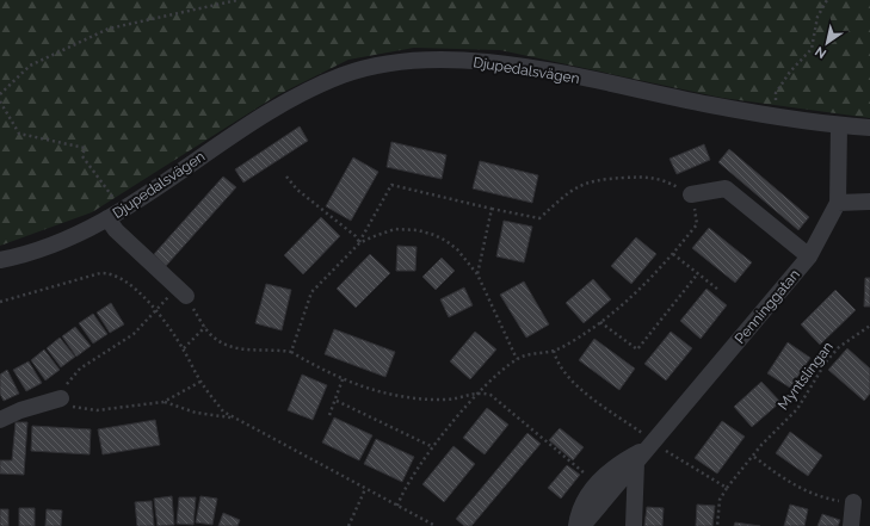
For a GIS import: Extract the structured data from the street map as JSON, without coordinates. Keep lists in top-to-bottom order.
{
  "streets": {
    "street": ["Djupedalsvägen", "Penninggatan"],
    "path": ["Myntslingan"]
  },
  "crossings": [
    ["Djupedalsvägen", "Penninggatan"]
  ],
  "north": "bottom left"
}
